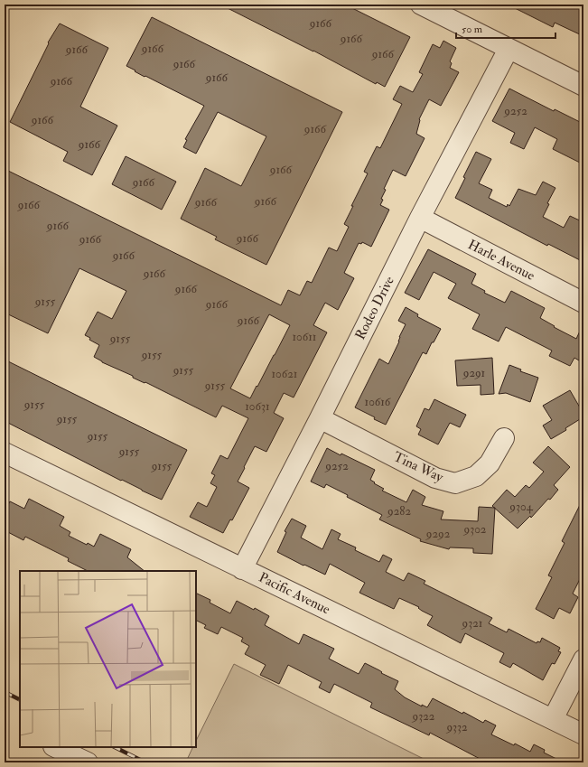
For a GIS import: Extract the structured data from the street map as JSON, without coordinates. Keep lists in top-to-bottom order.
{
  "streets": {
    "street": [
      "Harle Avenue",
      "Rodeo Drive",
      "Tina Way",
      "Pacific Avenue"
    ]
  },
  "crossings": [
    ["Harle Avenue", "Rodeo Drive"],
    ["Rodeo Drive", "Tina Way"],
    ["Rodeo Drive", "Pacific Avenue"]
  ],
  "house_numbers": [
    "9166",
    "9166",
    "9166",
    "9166",
    "9166",
    "9166",
    "9166",
    "9166",
    "9252",
    "9166",
    "9166",
    "9166",
    "9166",
    "9166",
    "9166",
    "9166",
    "9166",
    "9166",
    "9166",
    "9166",
    "9166",
    "9166",
    "9166",
    "9155",
    "9166",
    "9166",
    "10611",
    "9155",
    "9155",
    "9155",
    "9291",
    "10621",
    "9155",
    "10616",
    "9155",
    "10631",
    "9155",
    "9155",
    "9155",
    "9155",
    "9252",
    "9304",
    "9282",
    "9302",
    "9292",
    "9321",
    "9322",
    "9332"
  ],
  "scale_bar": "50 m"
}
